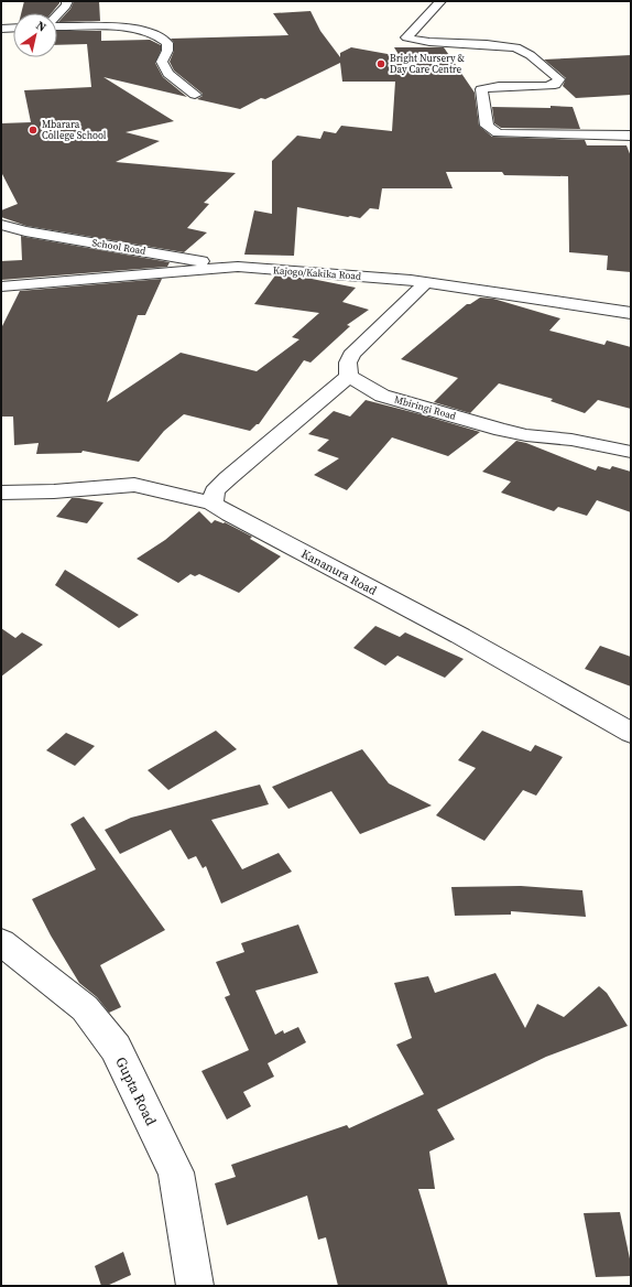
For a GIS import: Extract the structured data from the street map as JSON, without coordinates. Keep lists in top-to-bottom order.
{
  "streets": {
    "street": [
      "School Road",
      "Kajogo/Kakika Road",
      "Mbiringi Road",
      "Kananura Road",
      "Gupta Road"
    ]
  },
  "crossings": [
    ["School Road", "Kajogo/Kakika Road"]
  ],
  "places": ["Bright Nursery & Day Care Centre", "Mbarara College School"],
  "north": "top right"
}
